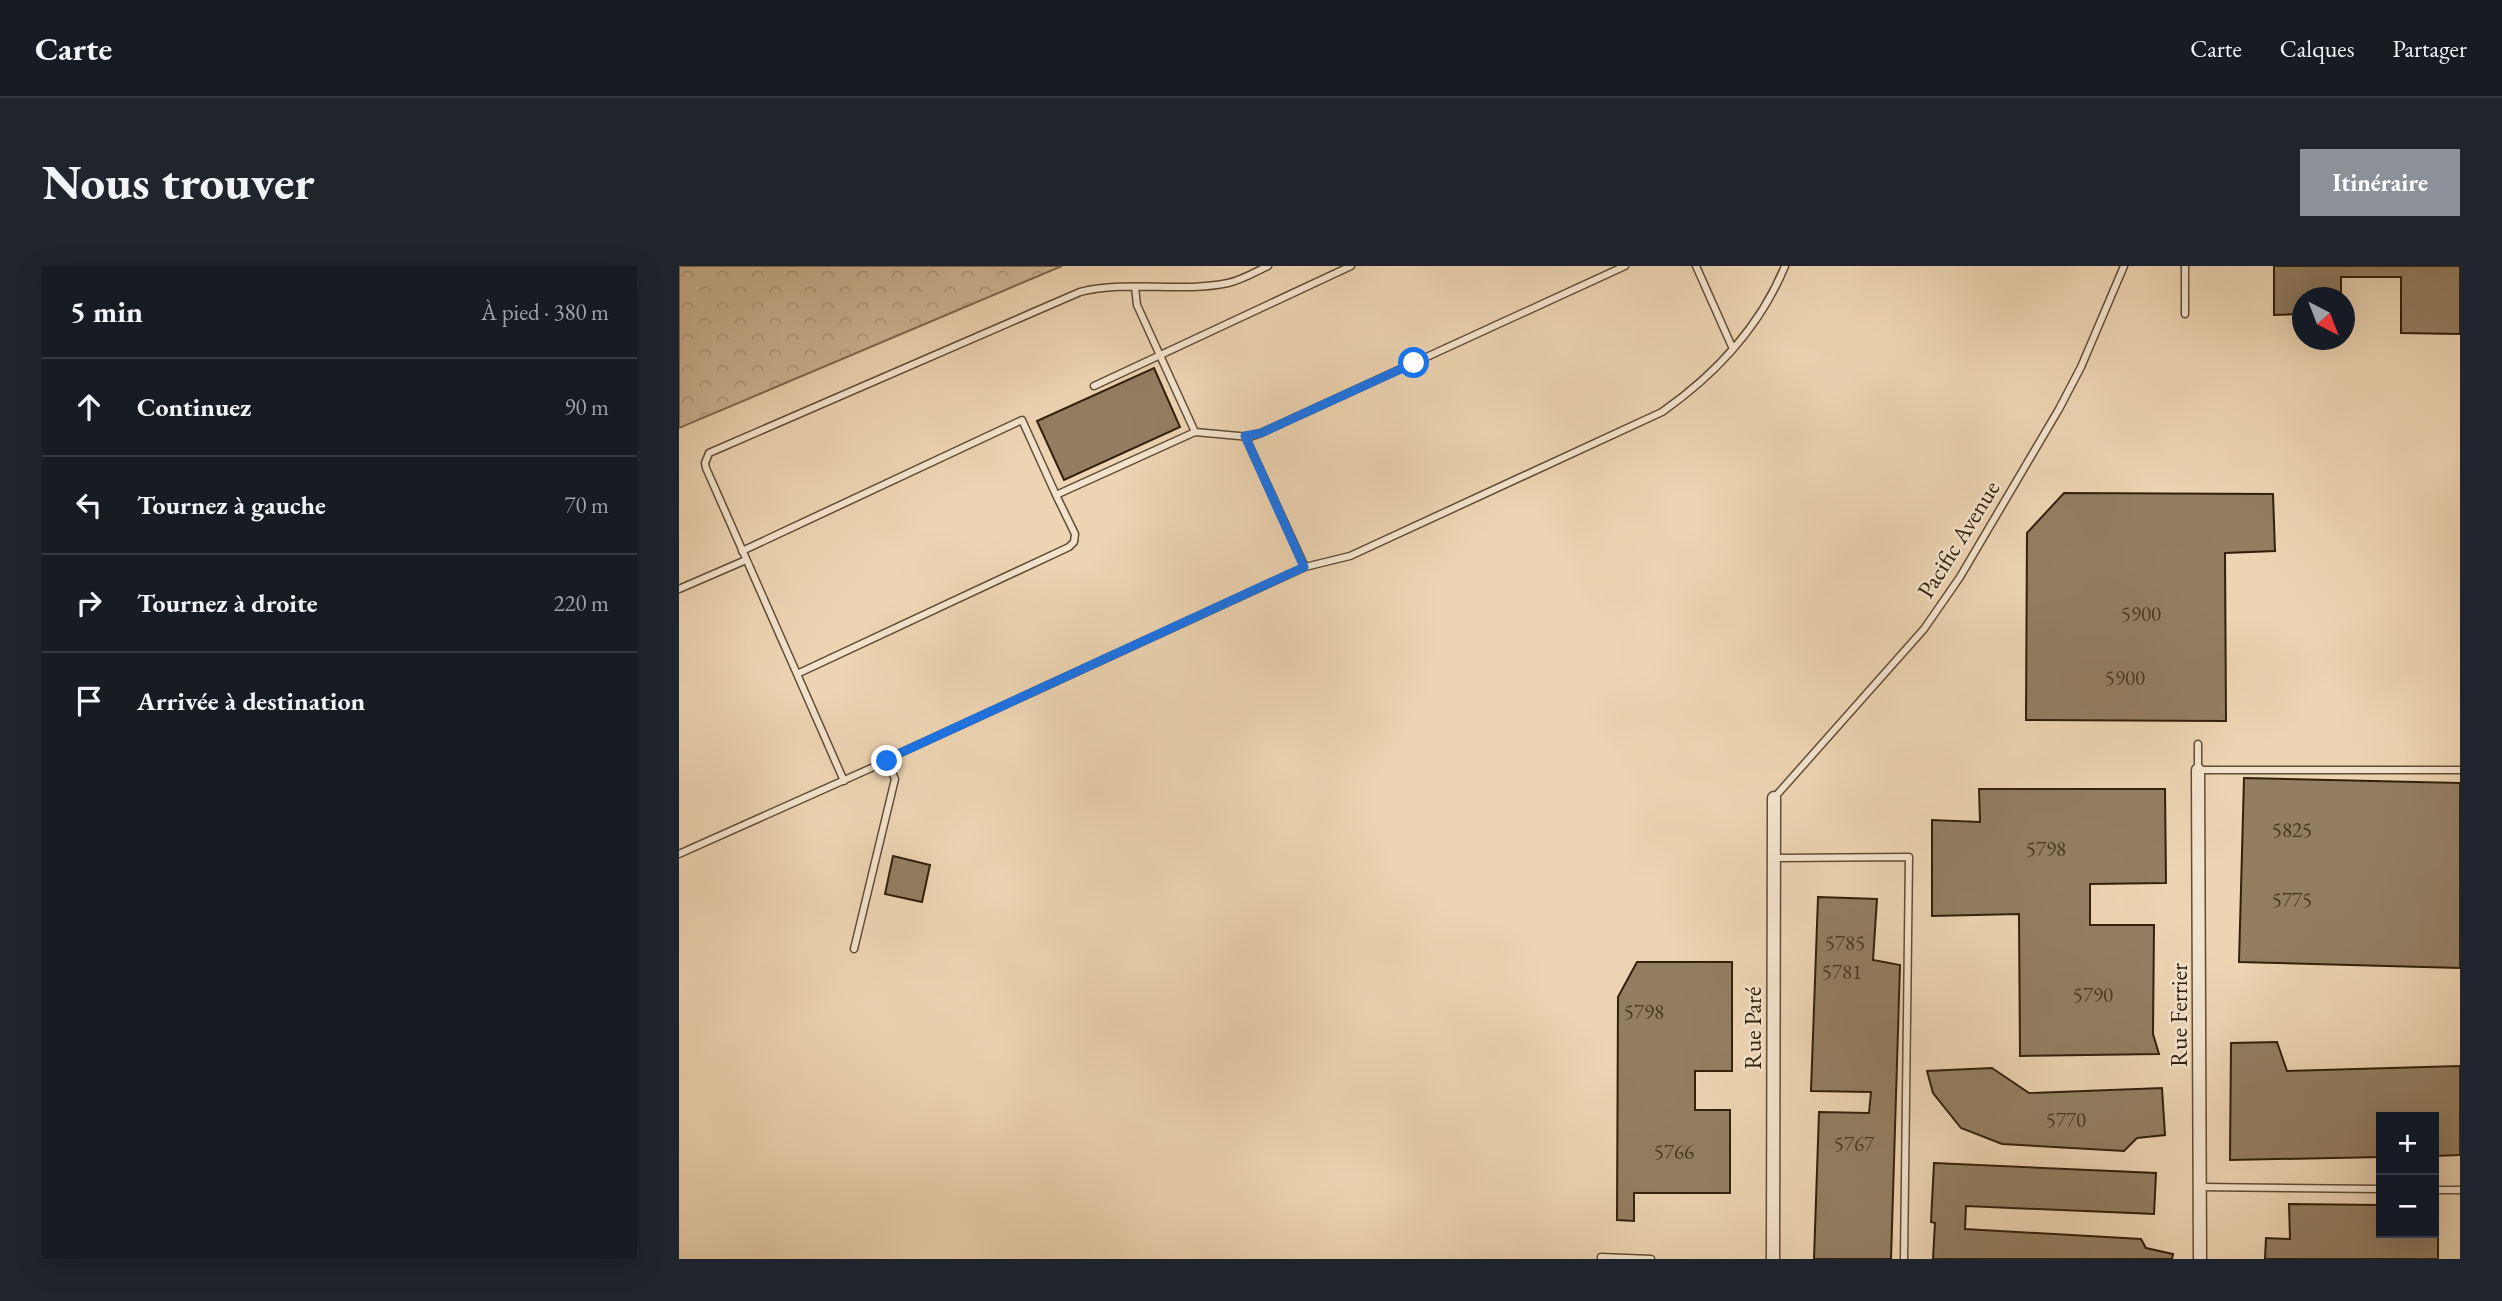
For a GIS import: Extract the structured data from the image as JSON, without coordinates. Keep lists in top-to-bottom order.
{
  "streets": {
    "street": ["Rue Ferrier", "Rue Paré"],
    "lane": ["Pacific Avenue"]
  },
  "crossings": [
    ["Pacific Avenue", "Rue Paré"]
  ],
  "house_numbers": [
    "5900",
    "5900",
    "5825",
    "5798",
    "5775",
    "5785",
    "5781",
    "5790",
    "5798",
    "5770",
    "5767",
    "5766"
  ],
  "north": "bottom right",
  "page": {
    "header": "Carte",
    "nav": ["Carte", "Calques", "Partager"],
    "buttons": "Itinéraire",
    "title": "Nous trouver",
    "heading": ["5 min", "À pied · 380 m"],
    "list": [
      ["Continuez", "90 m"],
      ["Tournez à gauche", "70 m"],
      ["Tournez à droite", "220 m"],
      "Arrivée à destination"
    ],
    "map_buttons": ["+", "−"]
  }
}
